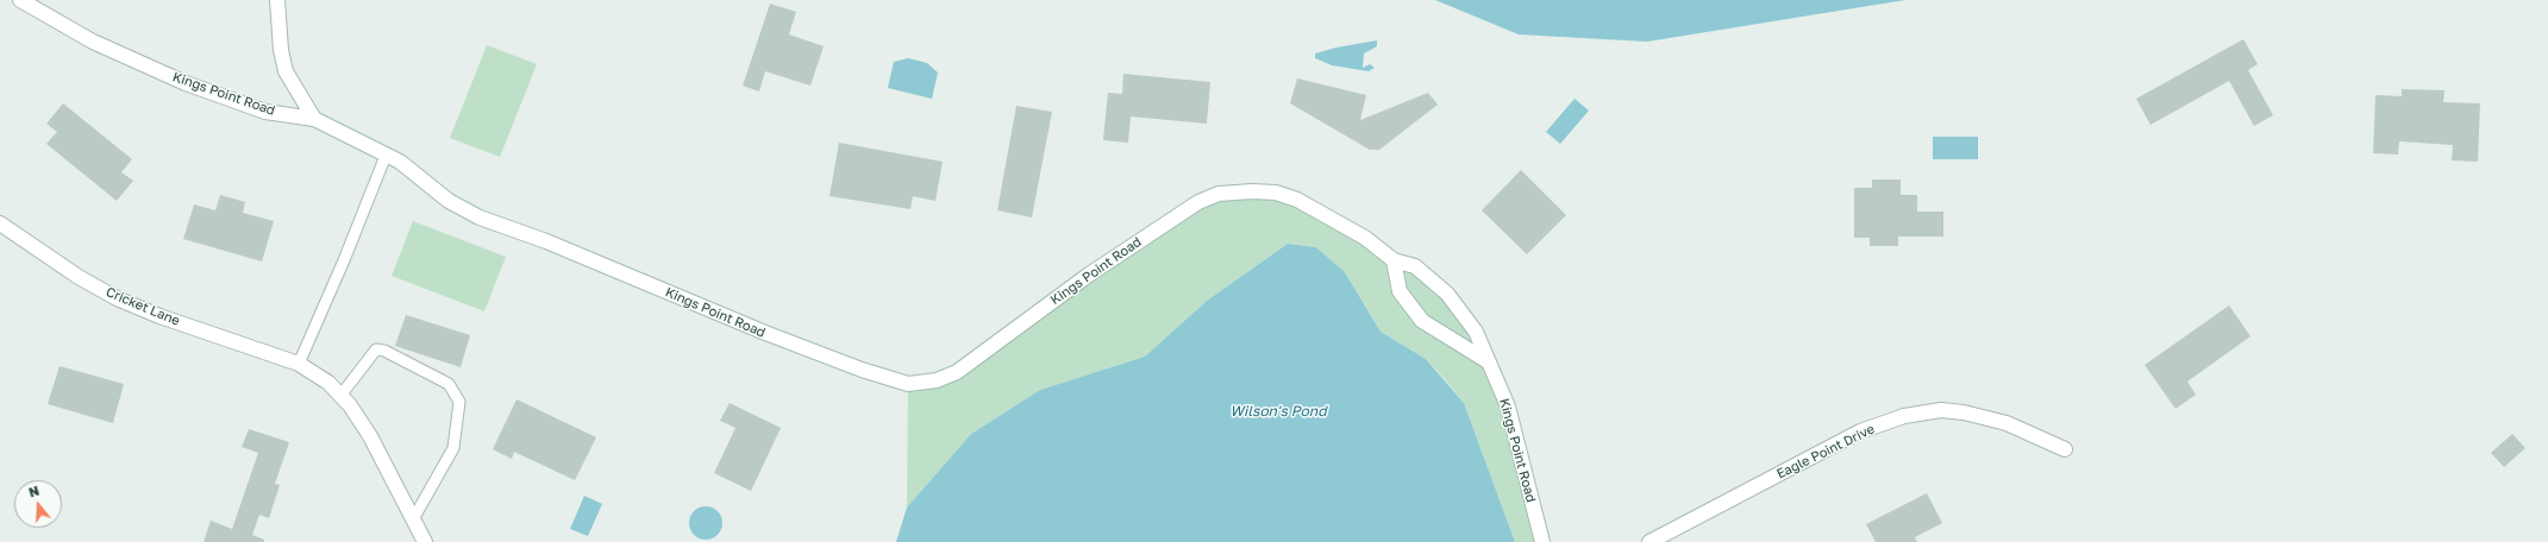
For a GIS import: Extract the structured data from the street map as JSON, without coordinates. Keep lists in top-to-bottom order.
{
  "streets": {
    "street": ["Kings Point Road", "Cricket Lane", "Eagle Point Drive"]
  },
  "water": ["Wilson's Pond"],
  "north": "top"
}
